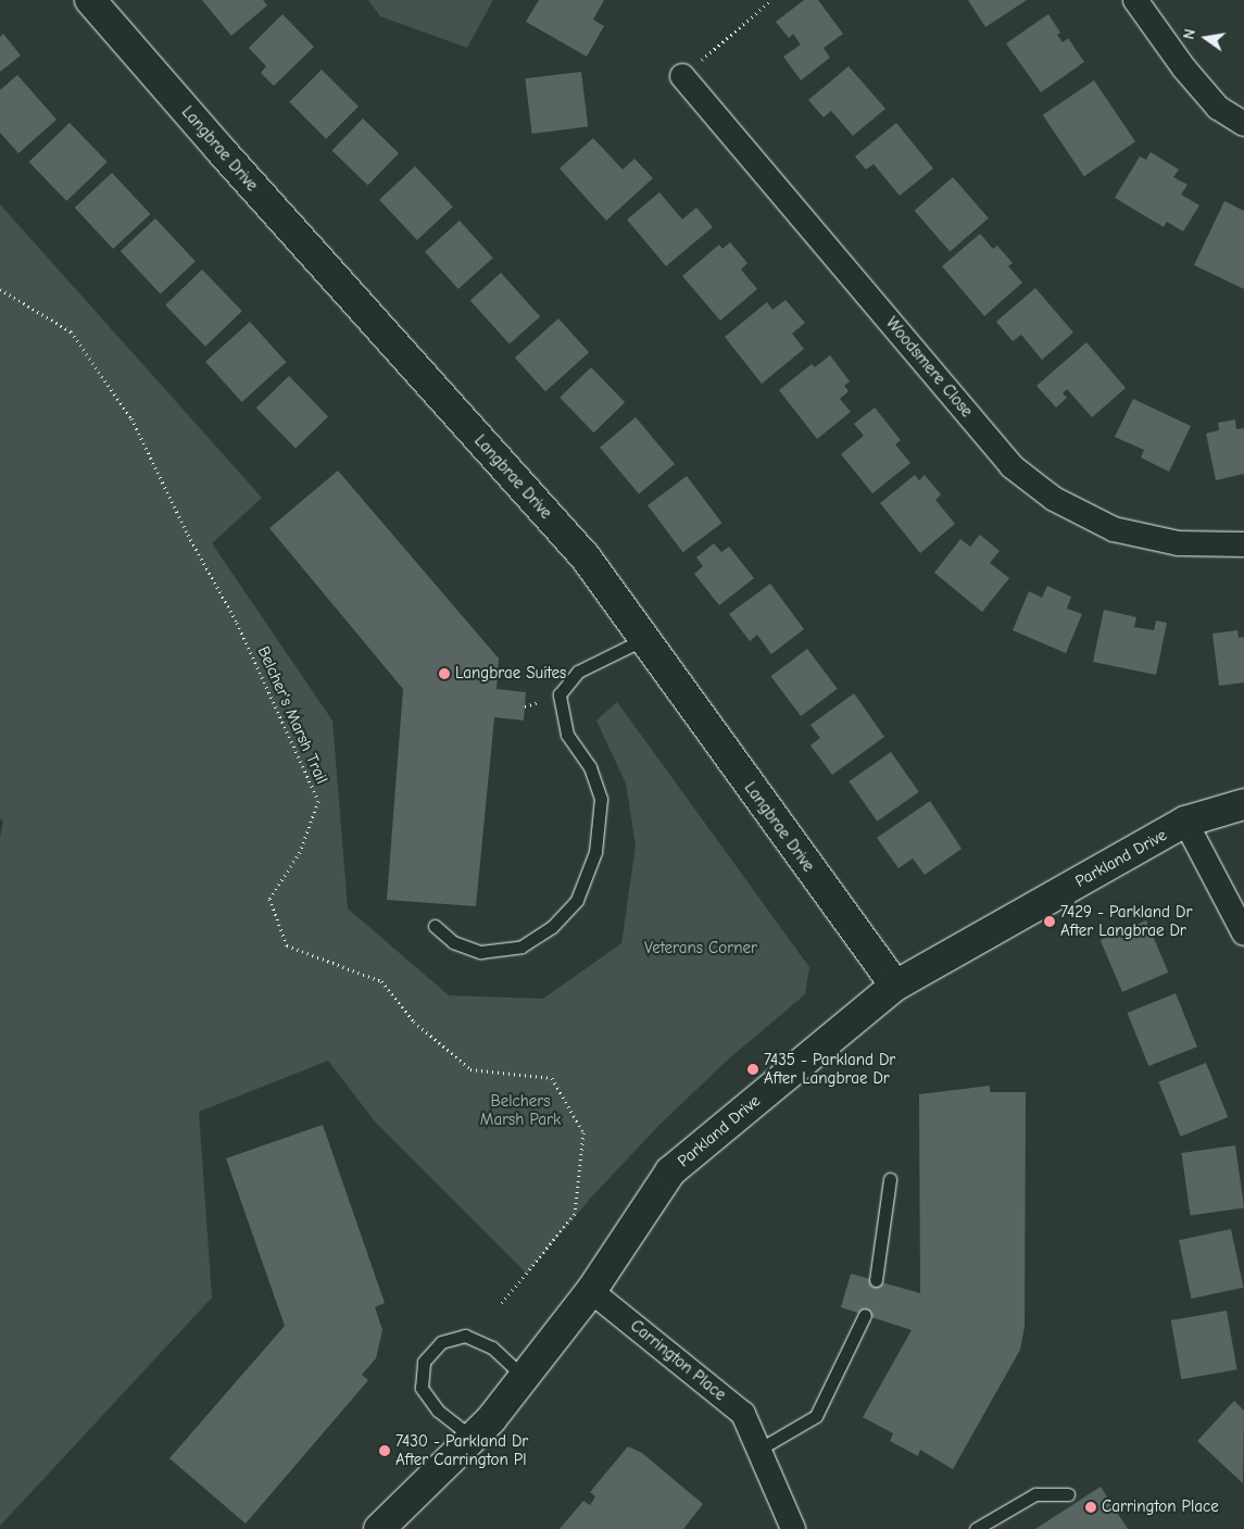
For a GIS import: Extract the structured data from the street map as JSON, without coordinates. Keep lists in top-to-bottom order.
{
  "streets": {
    "street": [
      "Langbrae Drive",
      "Woodsmere Close",
      "Parkland Drive",
      "Carrington Place"
    ],
    "path": ["Belcher's Marsh Trail"]
  },
  "crossings": [
    ["Langbrae Drive", "Parkland Drive"],
    ["Parkland Drive", "Carrington Place"]
  ],
  "parks": ["Veterans Corner", "Belchers Marsh Park"],
  "places": [
    "Langbrae Suites",
    "7429 - Parkland Dr After Langbrae Dr",
    "7435 - Parkland Dr After Langbrae Dr",
    "7430 - Parkland Dr After Carrington Pl",
    "Carrington Place"
  ],
  "north": "left"
}
